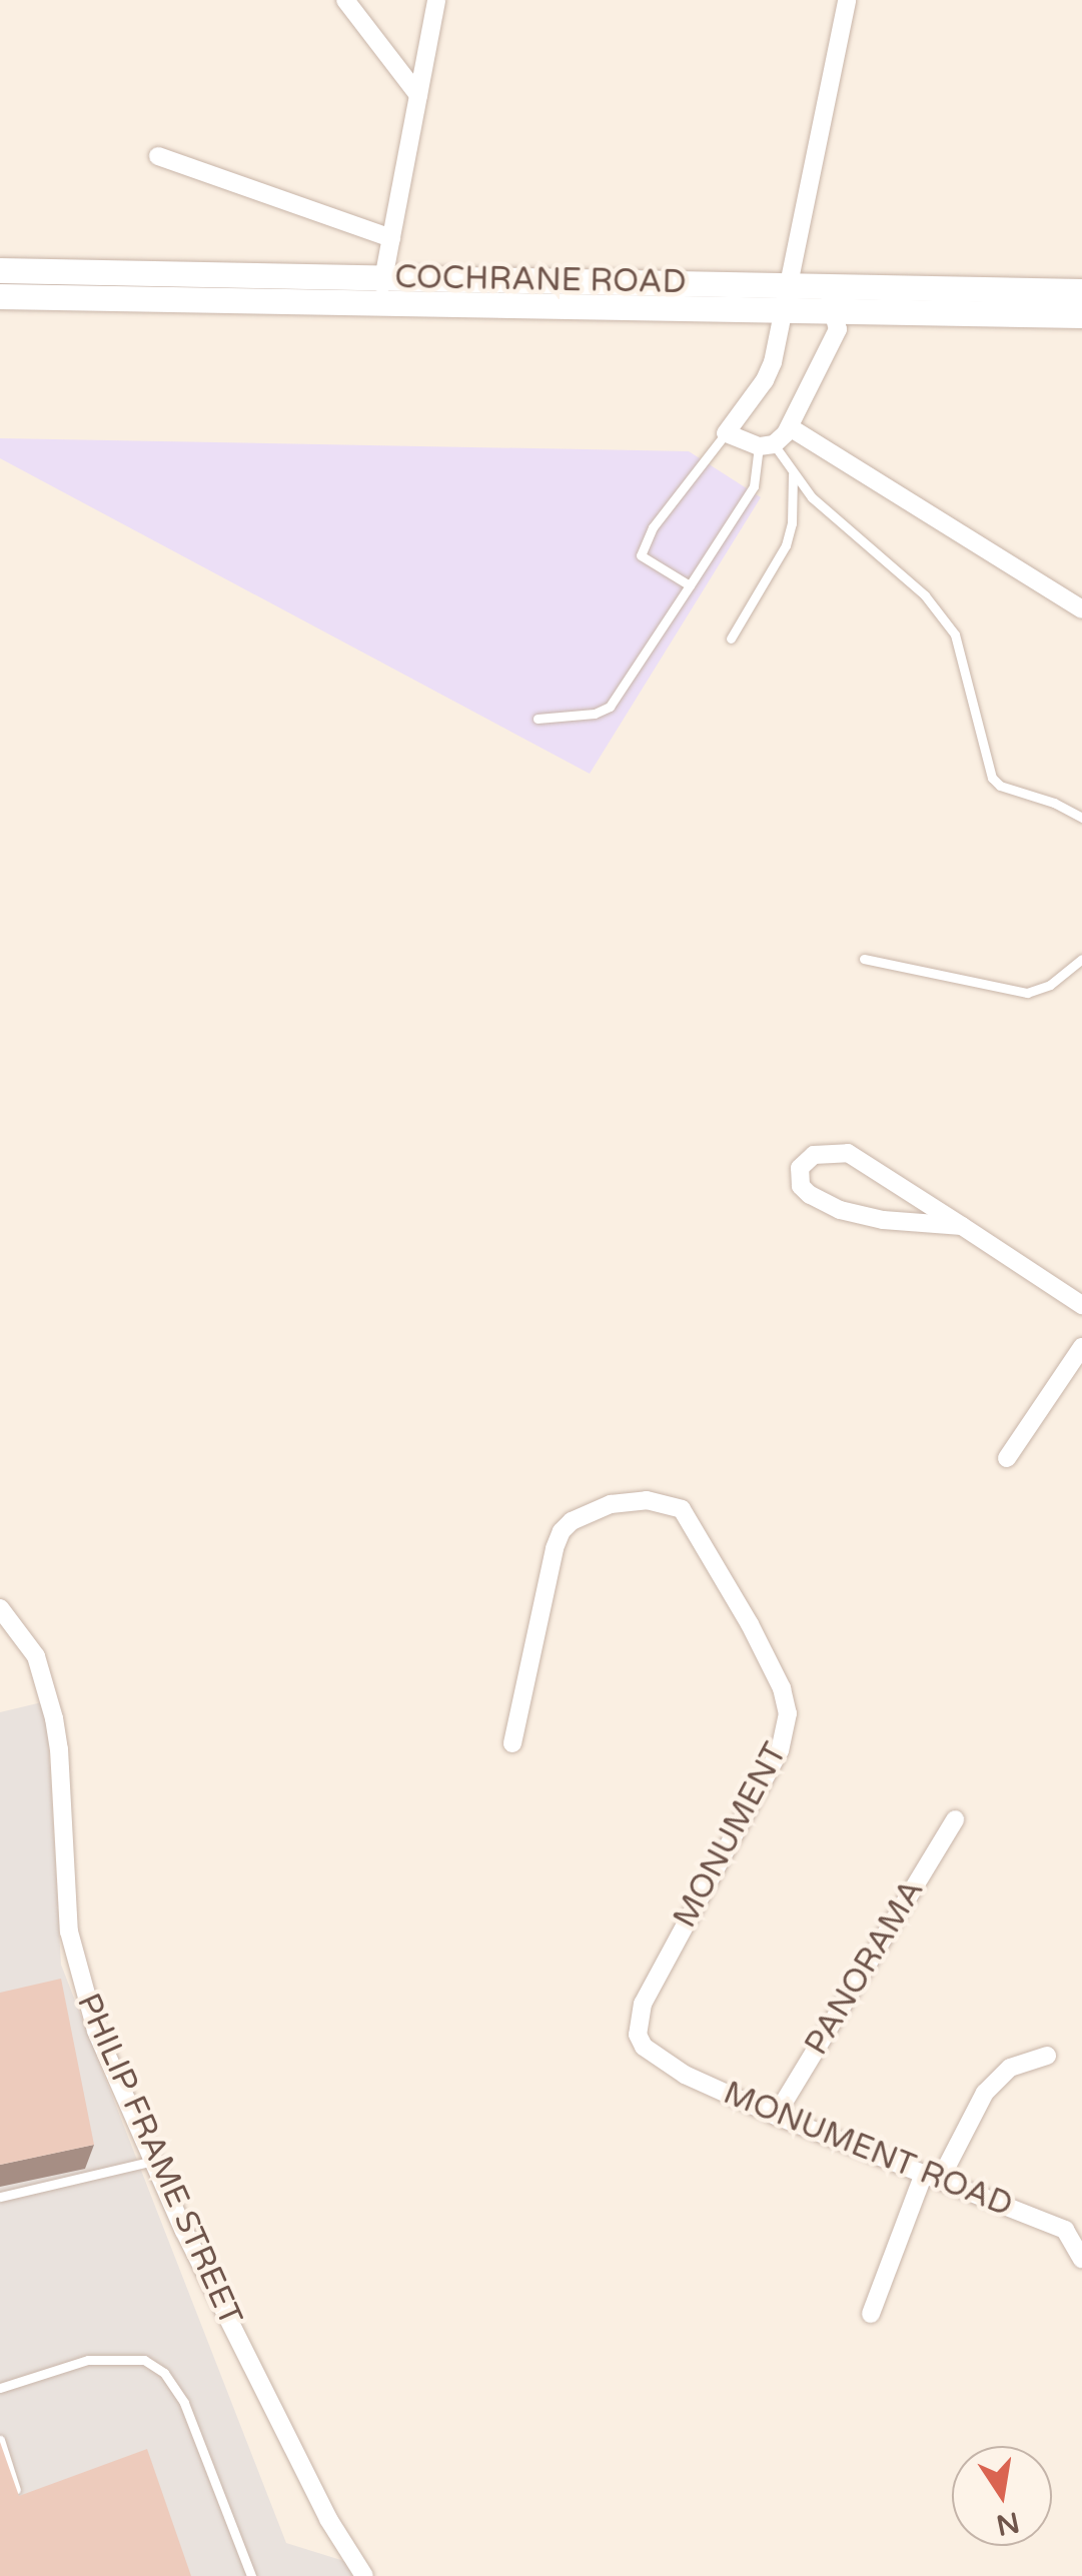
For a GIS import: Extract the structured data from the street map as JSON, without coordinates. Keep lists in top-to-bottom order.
{
  "streets": {
    "street": [
      "COCHRANE ROAD",
      "MONUMENT",
      "PANORAMA",
      "MONUMENT ROAD",
      "PHILIP FRAME STREET"
    ]
  },
  "crossings": [
    ["MONUMENT", "MONUMENT ROAD"],
    ["PANORAMA", "MONUMENT ROAD"]
  ],
  "north": "bottom"
}
